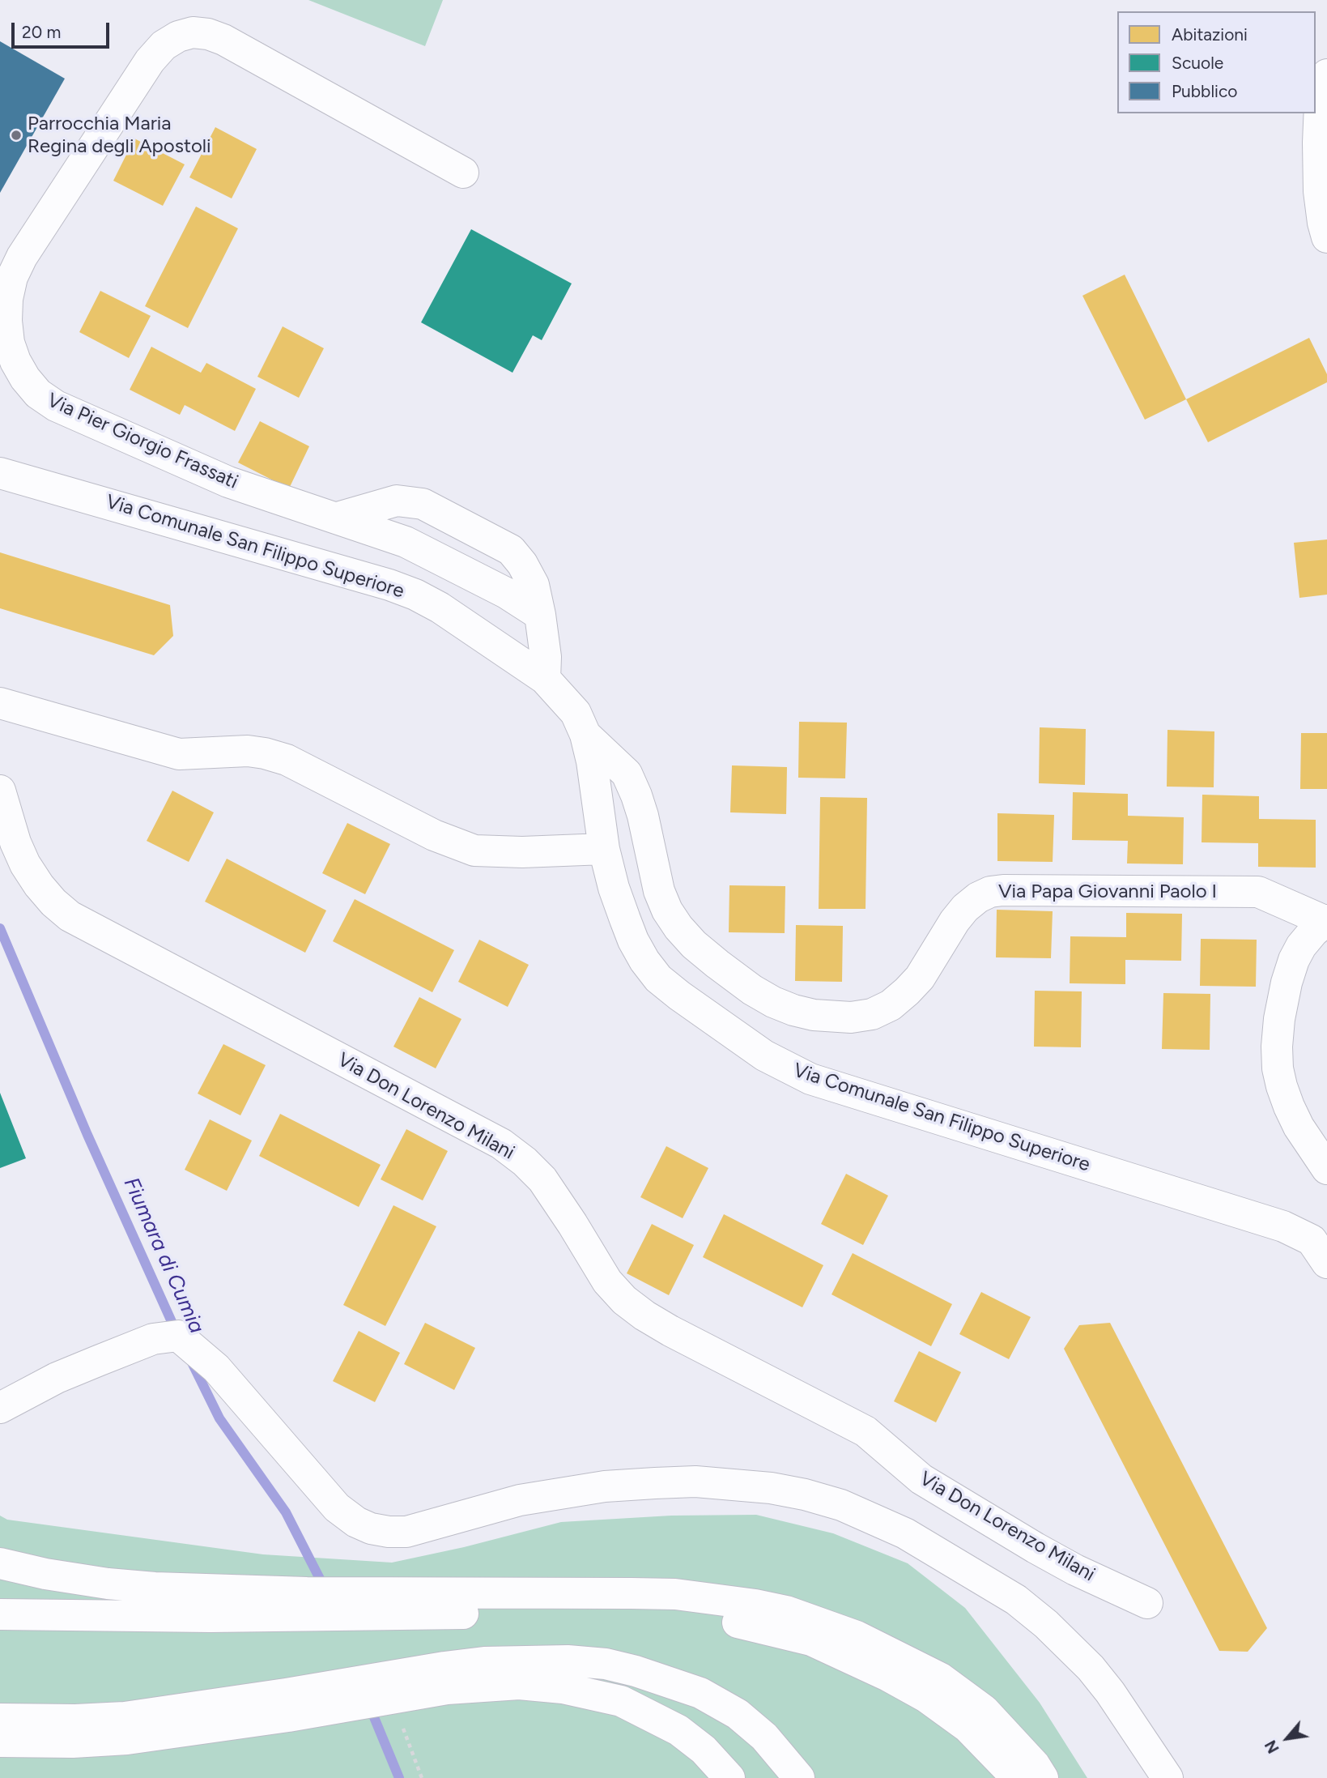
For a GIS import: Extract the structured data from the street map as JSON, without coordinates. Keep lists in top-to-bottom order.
{
  "streets": {
    "main road": [
      "Via Pier Giorgio Frassati",
      "Via Comunale San Filippo Superiore",
      "Via Papa Giovanni Paolo I",
      "Via Don Lorenzo Milani"
    ]
  },
  "crossings": [
    ["Via Comunale San Filippo Superiore", "Via Papa Giovanni Paolo I"]
  ],
  "water": ["Fiumara di Cumia"],
  "places": ["Parrocchia Maria Regina degli Apostoli"],
  "legend": ["Abitazioni", "Scuole", "Pubblico"],
  "scale_bar": "20 m",
  "north": "bottom left"
}
